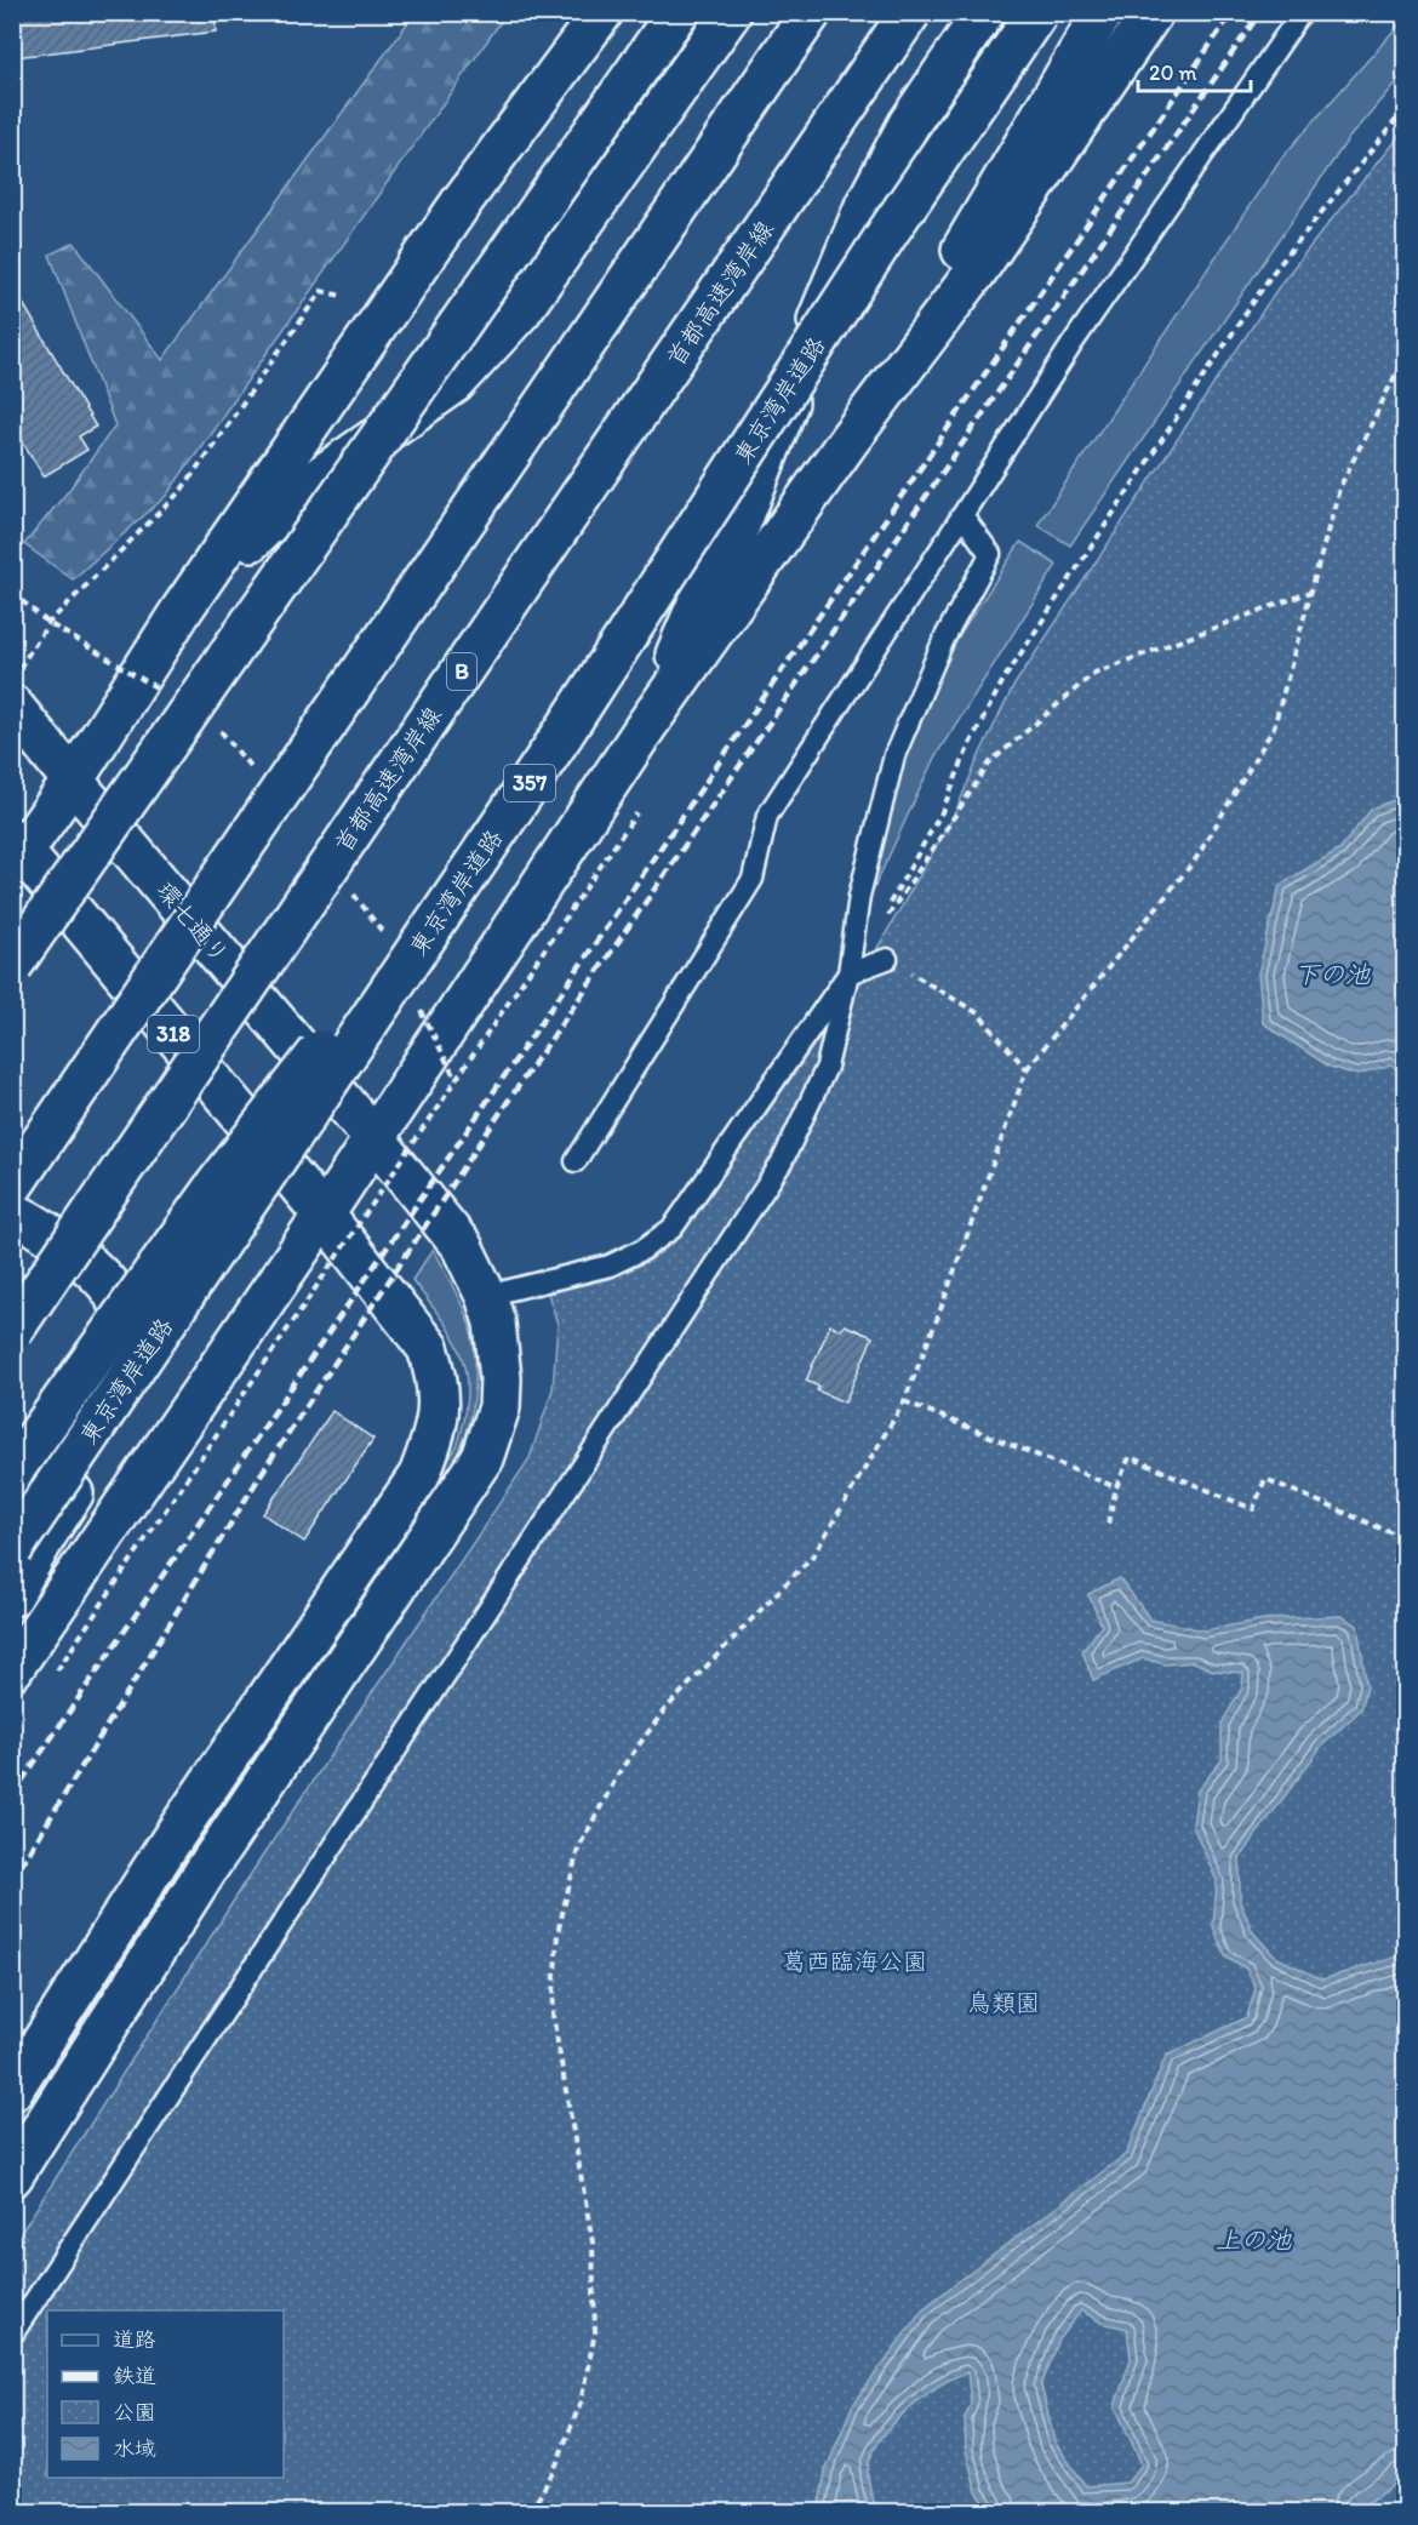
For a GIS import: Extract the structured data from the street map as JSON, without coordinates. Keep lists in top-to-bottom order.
{
  "streets": {
    "main road": [
      "首都高速湾岸線",
      "東京湾岸道路",
      "B",
      "357",
      "環七通り",
      "318"
    ]
  },
  "water": ["下の池", "上の池"],
  "parks": ["葛西臨海公園", "鳥類園"],
  "legend": [
    "道路",
    "鉄道",
    "公園",
    "水域"
  ],
  "scale_bar": "20 m"
}
